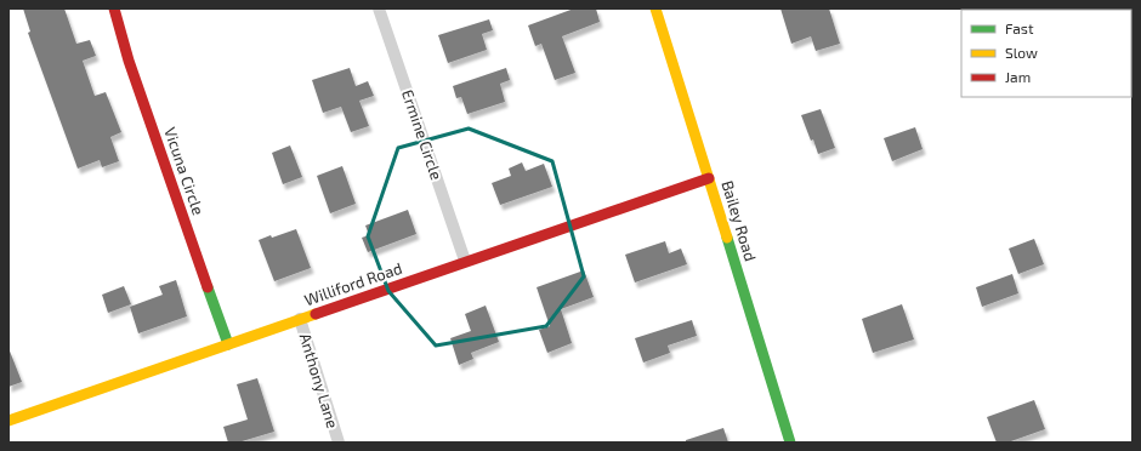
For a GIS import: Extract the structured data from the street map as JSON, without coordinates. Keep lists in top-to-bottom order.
{
  "streets": {
    "street": [
      "Ermine Circle",
      "Vicuna Circle",
      "Bailey Road",
      "Williford Road",
      "Anthony Lane"
    ]
  },
  "crossings": [
    ["Ermine Circle", "Williford Road"],
    ["Vicuna Circle", "Williford Road"],
    ["Bailey Road", "Williford Road"],
    ["Williford Road", "Anthony Lane"]
  ],
  "legend": ["Fast", "Slow", "Jam"]
}
